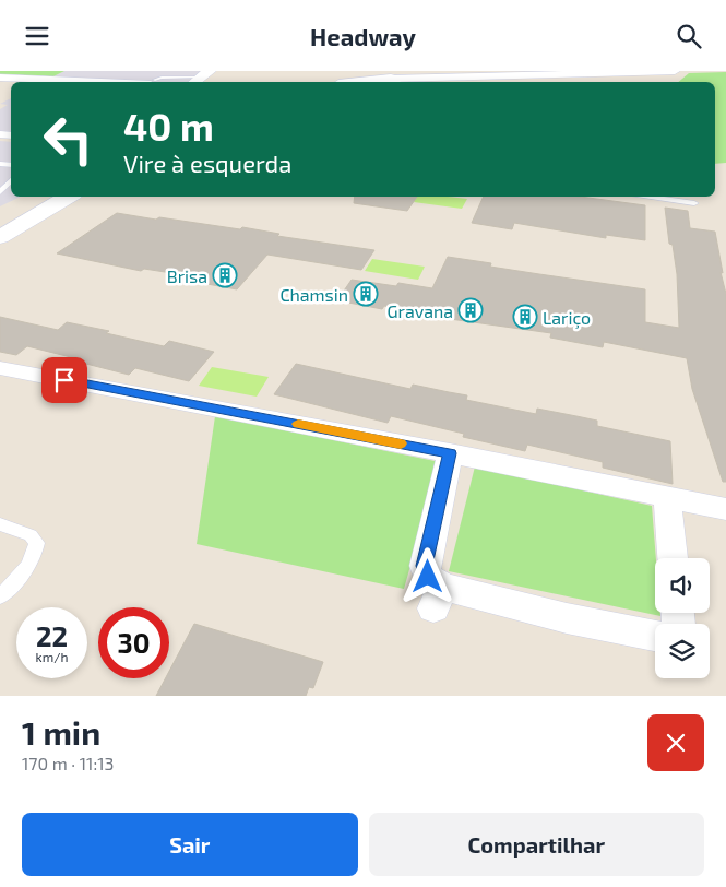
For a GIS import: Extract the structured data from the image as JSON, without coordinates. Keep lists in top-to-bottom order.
{
  "places": {
    "building": [
      "Brisa",
      "Chamsin",
      "Gravana",
      "Lariço"
    ]
  },
  "page": {
    "header": "Headway",
    "turn": ["40 m", "Vire à esquerda"],
    "speed": "22 km/h",
    "limit": "30",
    "heading": ["1 min", "170 m · 11:13"],
    "buttons": ["Sair", "Compartilhar"]
  }
}
